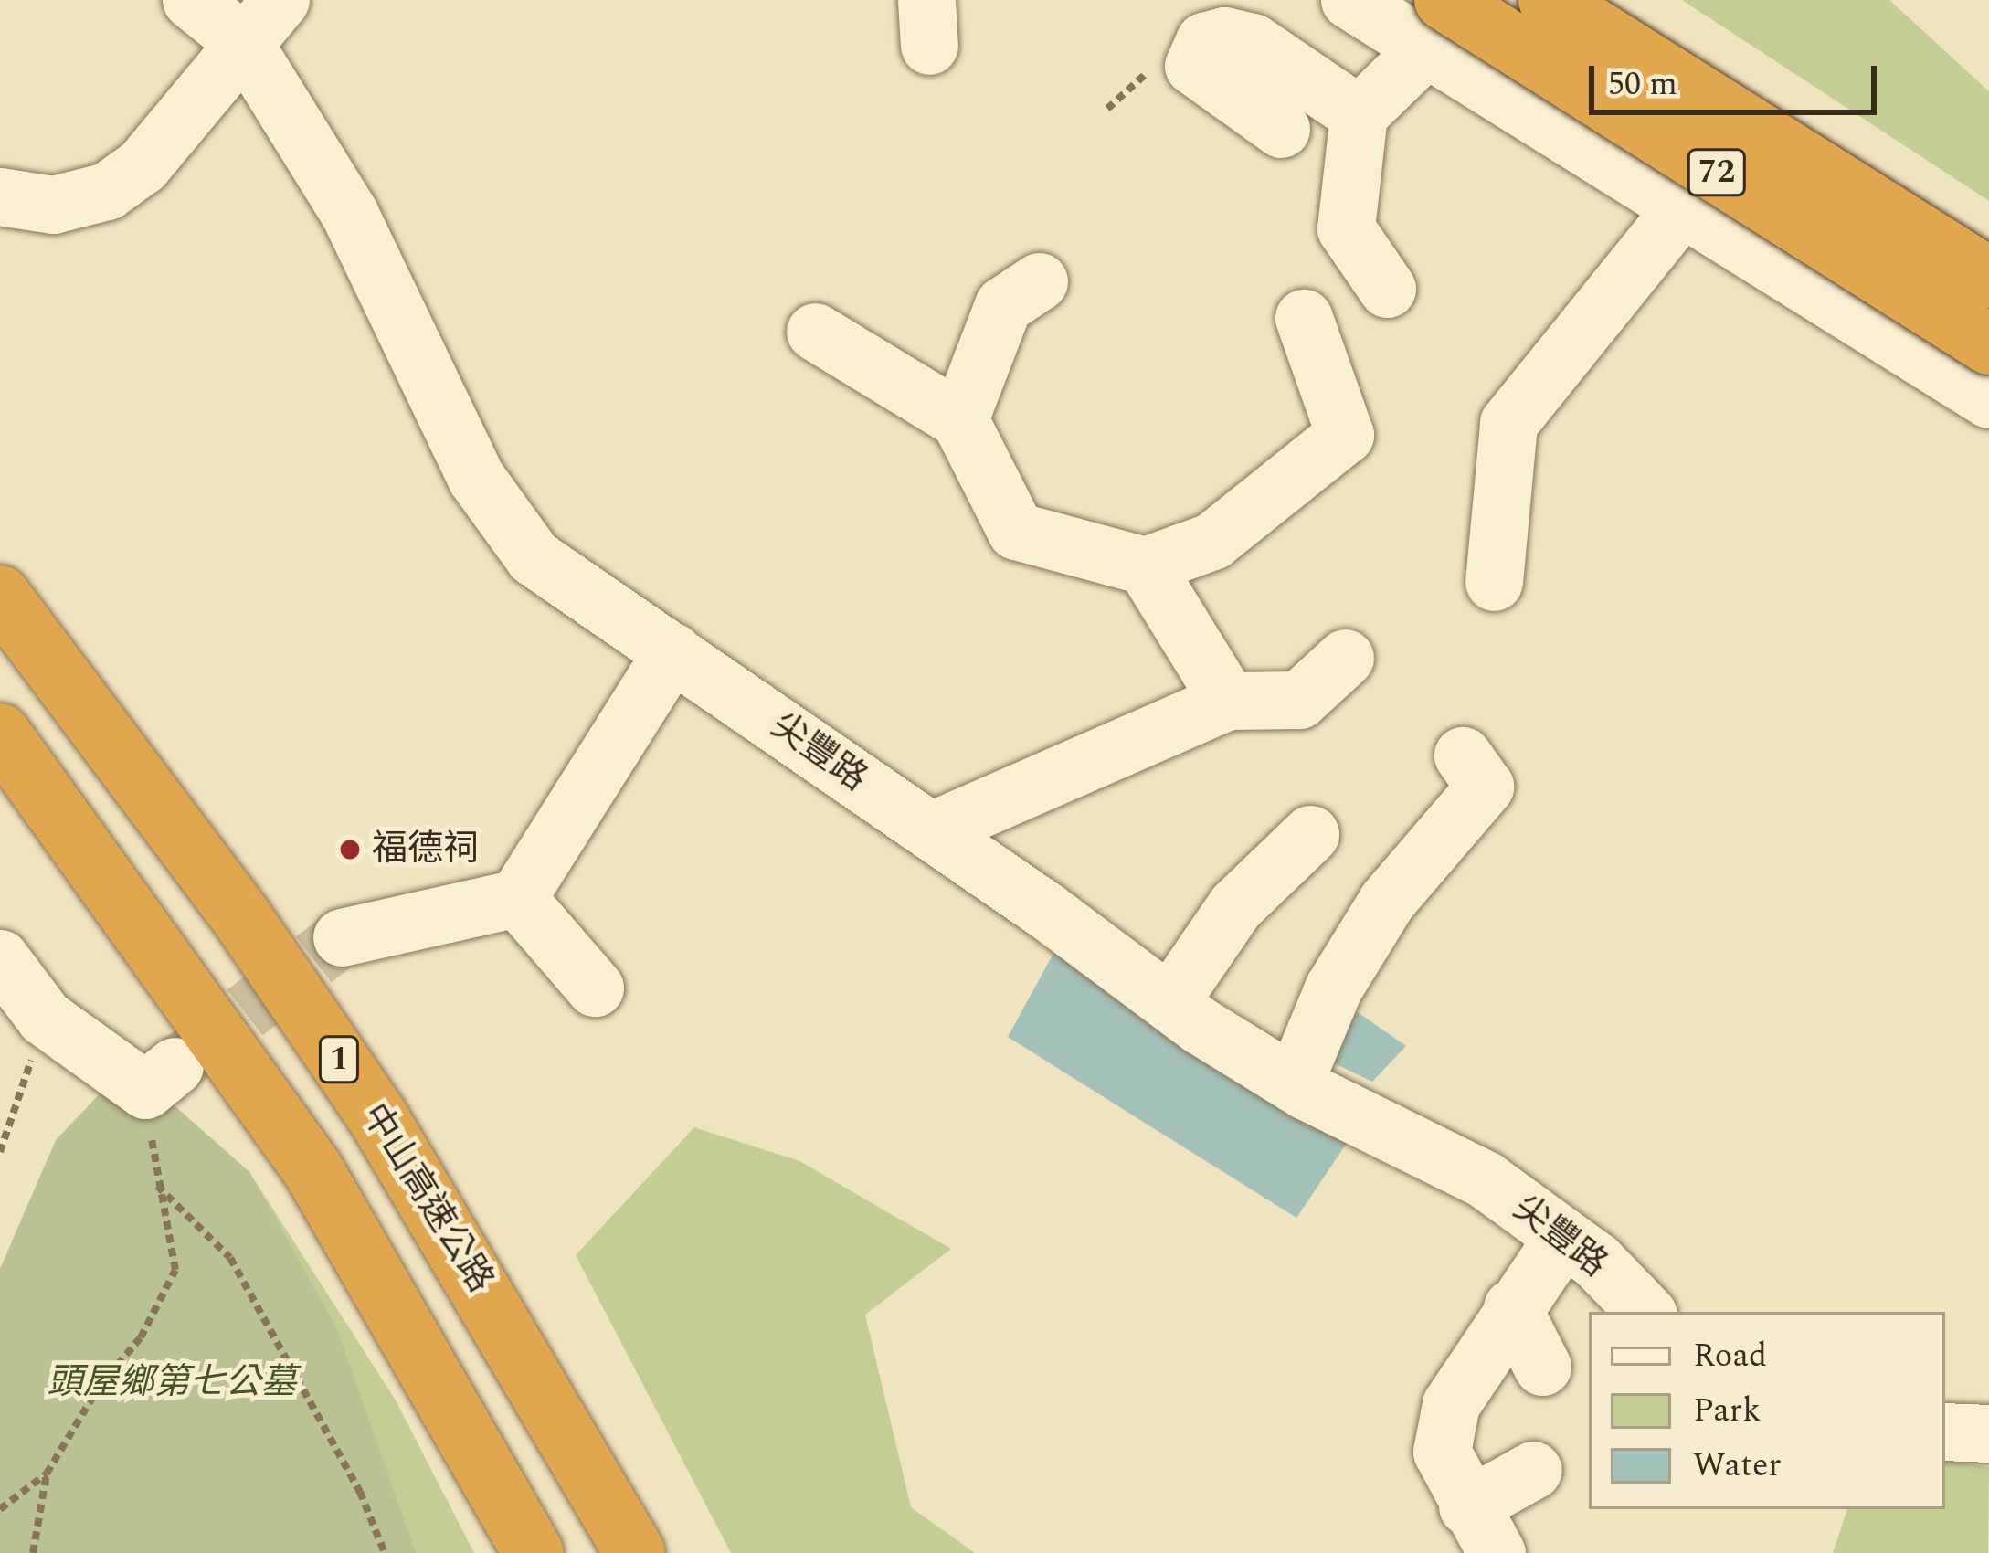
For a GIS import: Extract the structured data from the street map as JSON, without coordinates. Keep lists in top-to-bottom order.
{
  "streets": {
    "highway": ["72", "1", "中山高速公路"],
    "street": ["尖豐路"]
  },
  "parks": ["頭屋鄉第七公墓"],
  "places": ["福德祠"],
  "legend": ["Road", "Park", "Water"],
  "scale_bar": "50 m"
}
